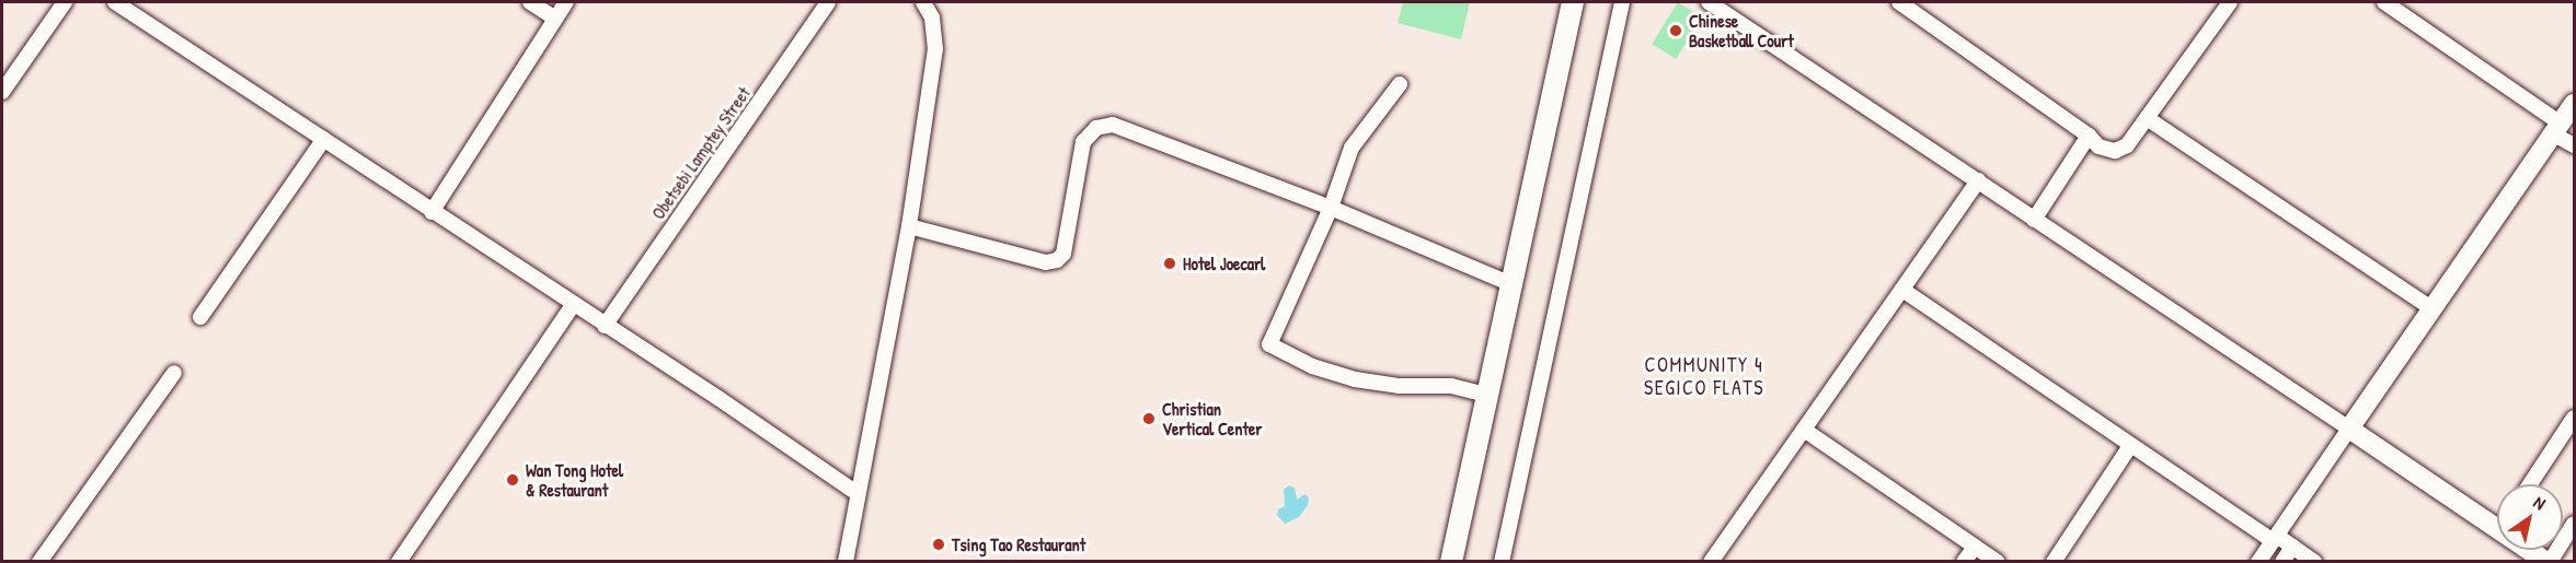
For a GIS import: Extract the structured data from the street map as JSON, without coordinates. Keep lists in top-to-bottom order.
{
  "streets": {
    "street": ["Obetsebi Lamptey Street"]
  },
  "districts": ["COMMUNITY 4 SEGICO FLATS"],
  "places": [
    "Chinese Basketball Court",
    "Hotel Joecarl",
    "Christian Vertical Center",
    "Wan Tong Hotel & Restaurant",
    "Tsing Tao Restaurant"
  ],
  "north": "top right"
}
